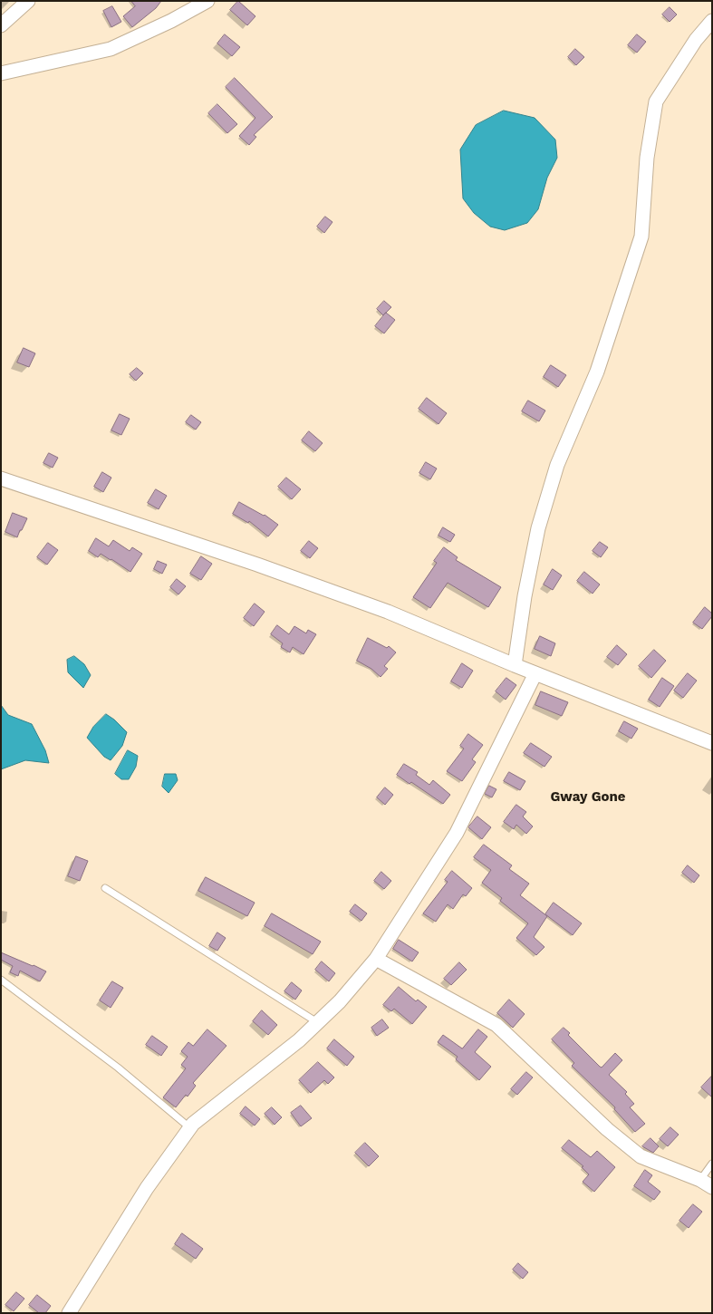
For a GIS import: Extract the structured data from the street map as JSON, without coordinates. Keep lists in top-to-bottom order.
{
  "districts": ["Gway Gone"]
}
